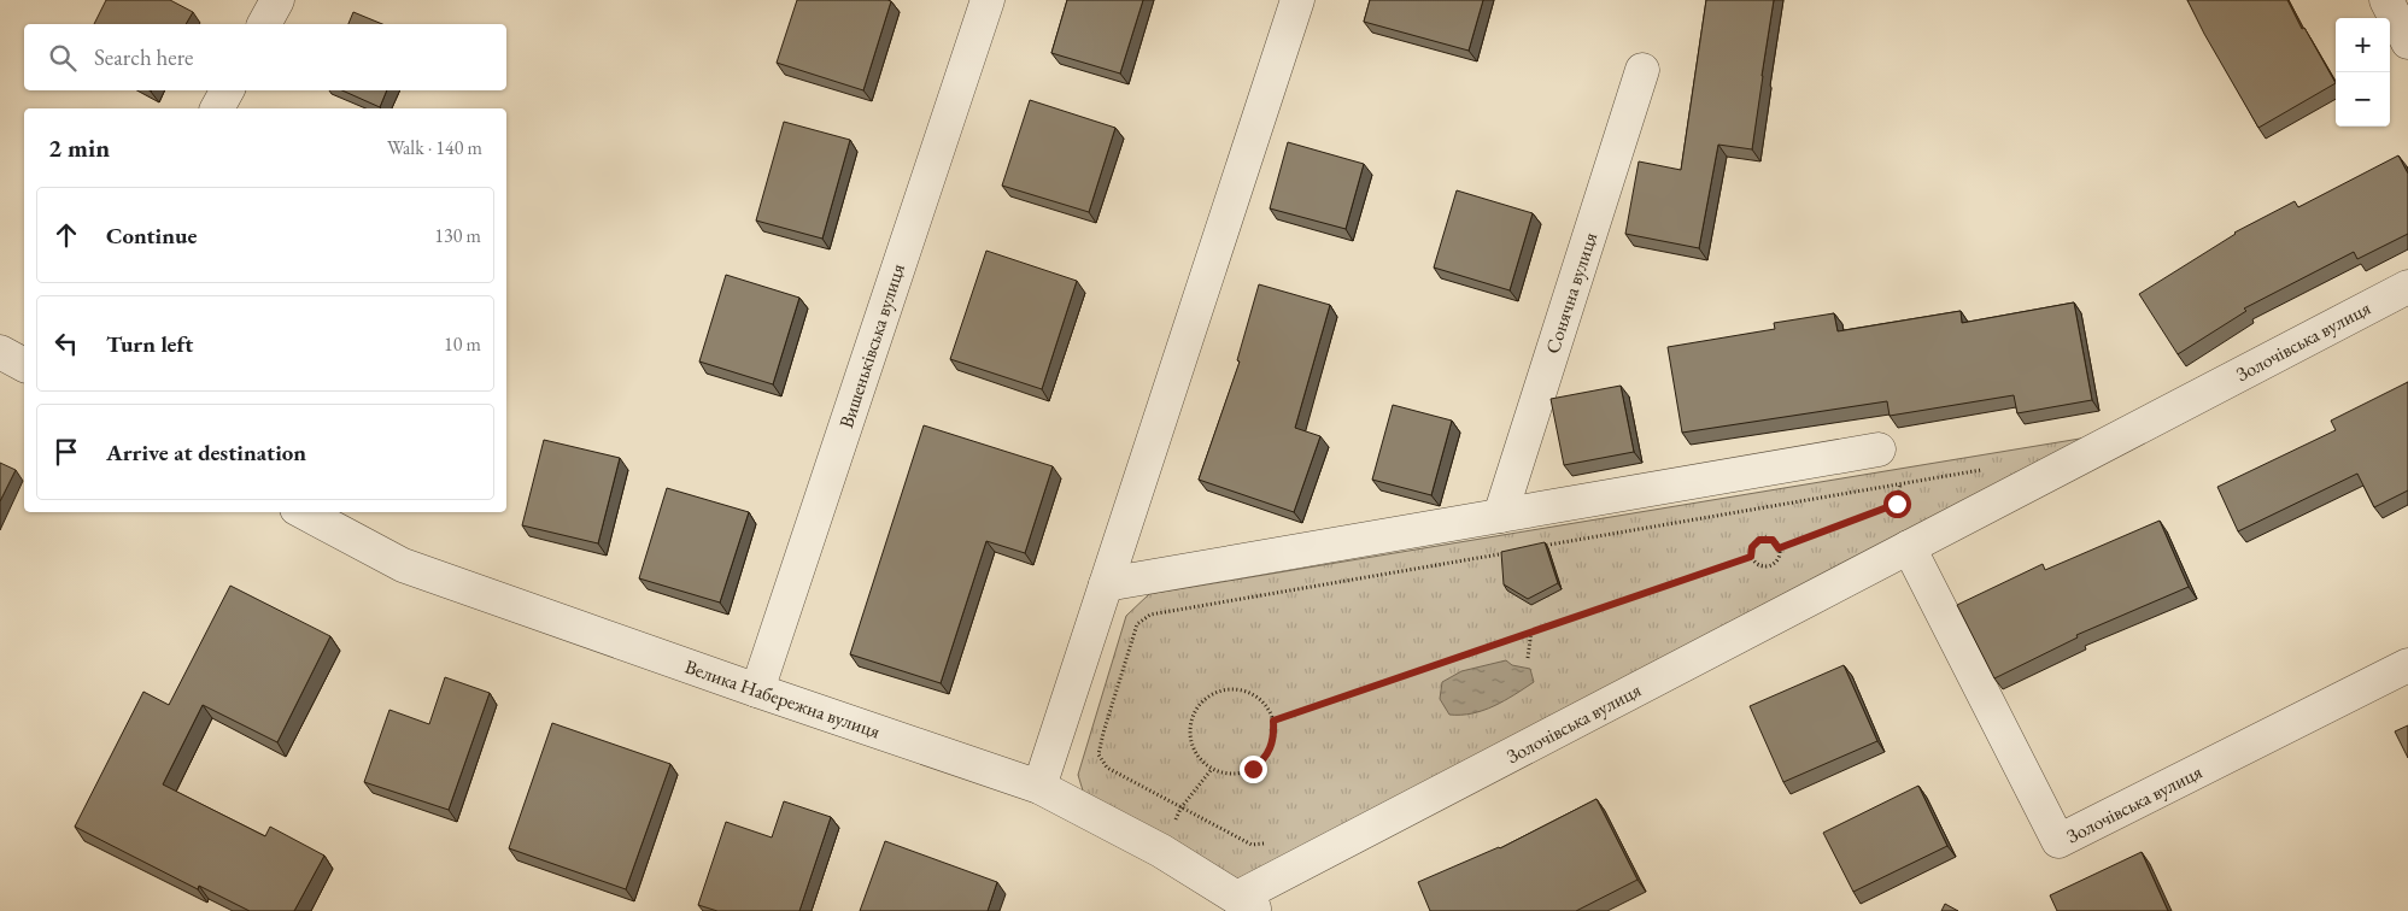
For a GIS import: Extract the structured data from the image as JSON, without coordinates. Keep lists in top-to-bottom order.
{
  "streets": {
    "street": [
      "Сонячна вулиця",
      "Золочівська вулиця",
      "Вишеньківська вулиця",
      "Велика Набережна вулиця"
    ]
  },
  "crossings": [
    ["Золочівська вулиця", "Велика Набережна вулиця"],
    ["Вишеньківська вулиця", "Велика Набережна вулиця"]
  ],
  "page": {
    "map_buttons": ["+", "−"],
    "search": "Search here",
    "heading": ["2 min", "Walk · 140 m"],
    "list": [
      ["Continue", "130 m"],
      ["Turn left", "10 m"],
      "Arrive at destination"
    ]
  }
}
